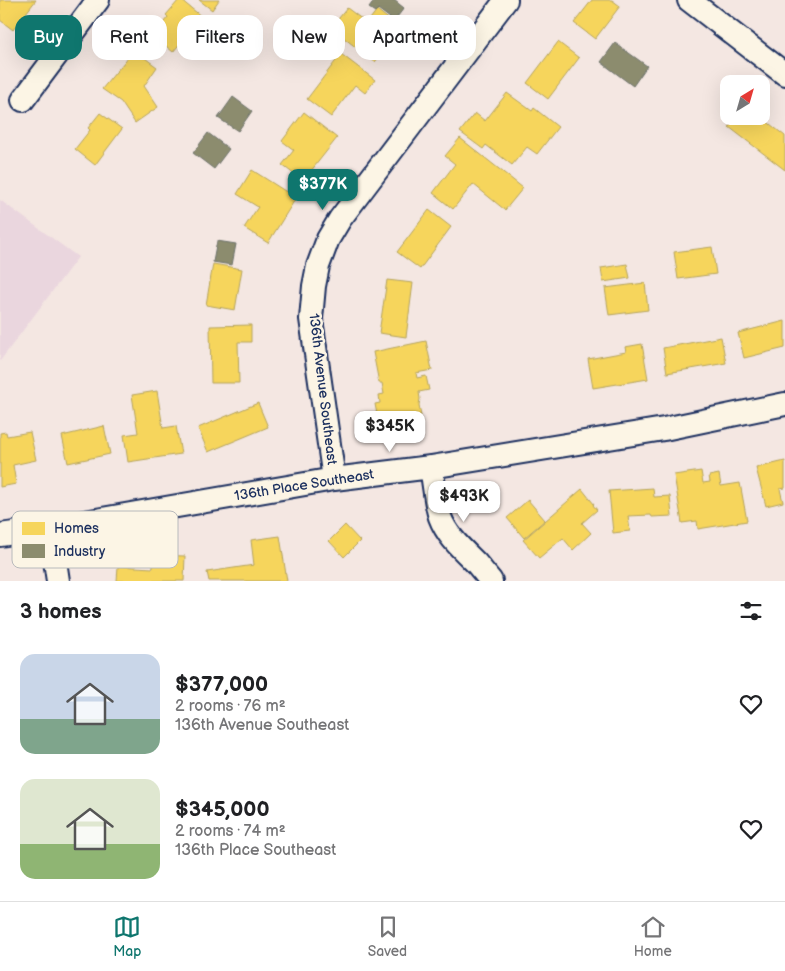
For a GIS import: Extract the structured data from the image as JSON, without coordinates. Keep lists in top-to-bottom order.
{
  "streets": {
    "street": ["136th Avenue Southeast", "136th Place Southeast"]
  },
  "crossings": [
    ["136th Avenue Southeast", "136th Place Southeast"]
  ],
  "legend": ["Homes", "Industry"],
  "north": "top right",
  "page": {
    "chip": [
      "Buy",
      "Rent",
      "Filters",
      "New",
      "Apartment"
    ],
    "price": ["$377K", "$345K", "$493K"],
    "heading": "3 homes",
    "list": [
      {
        "name": "$377,000",
        "note": "2 rooms · 76 m² · 136th Avenue Southeast"
      },
      {
        "name": "$345,000",
        "note": "2 rooms · 74 m² · 136th Place Southeast"
      }
    ],
    "tabs": ["Map", "Saved", "Home"]
  }
}
